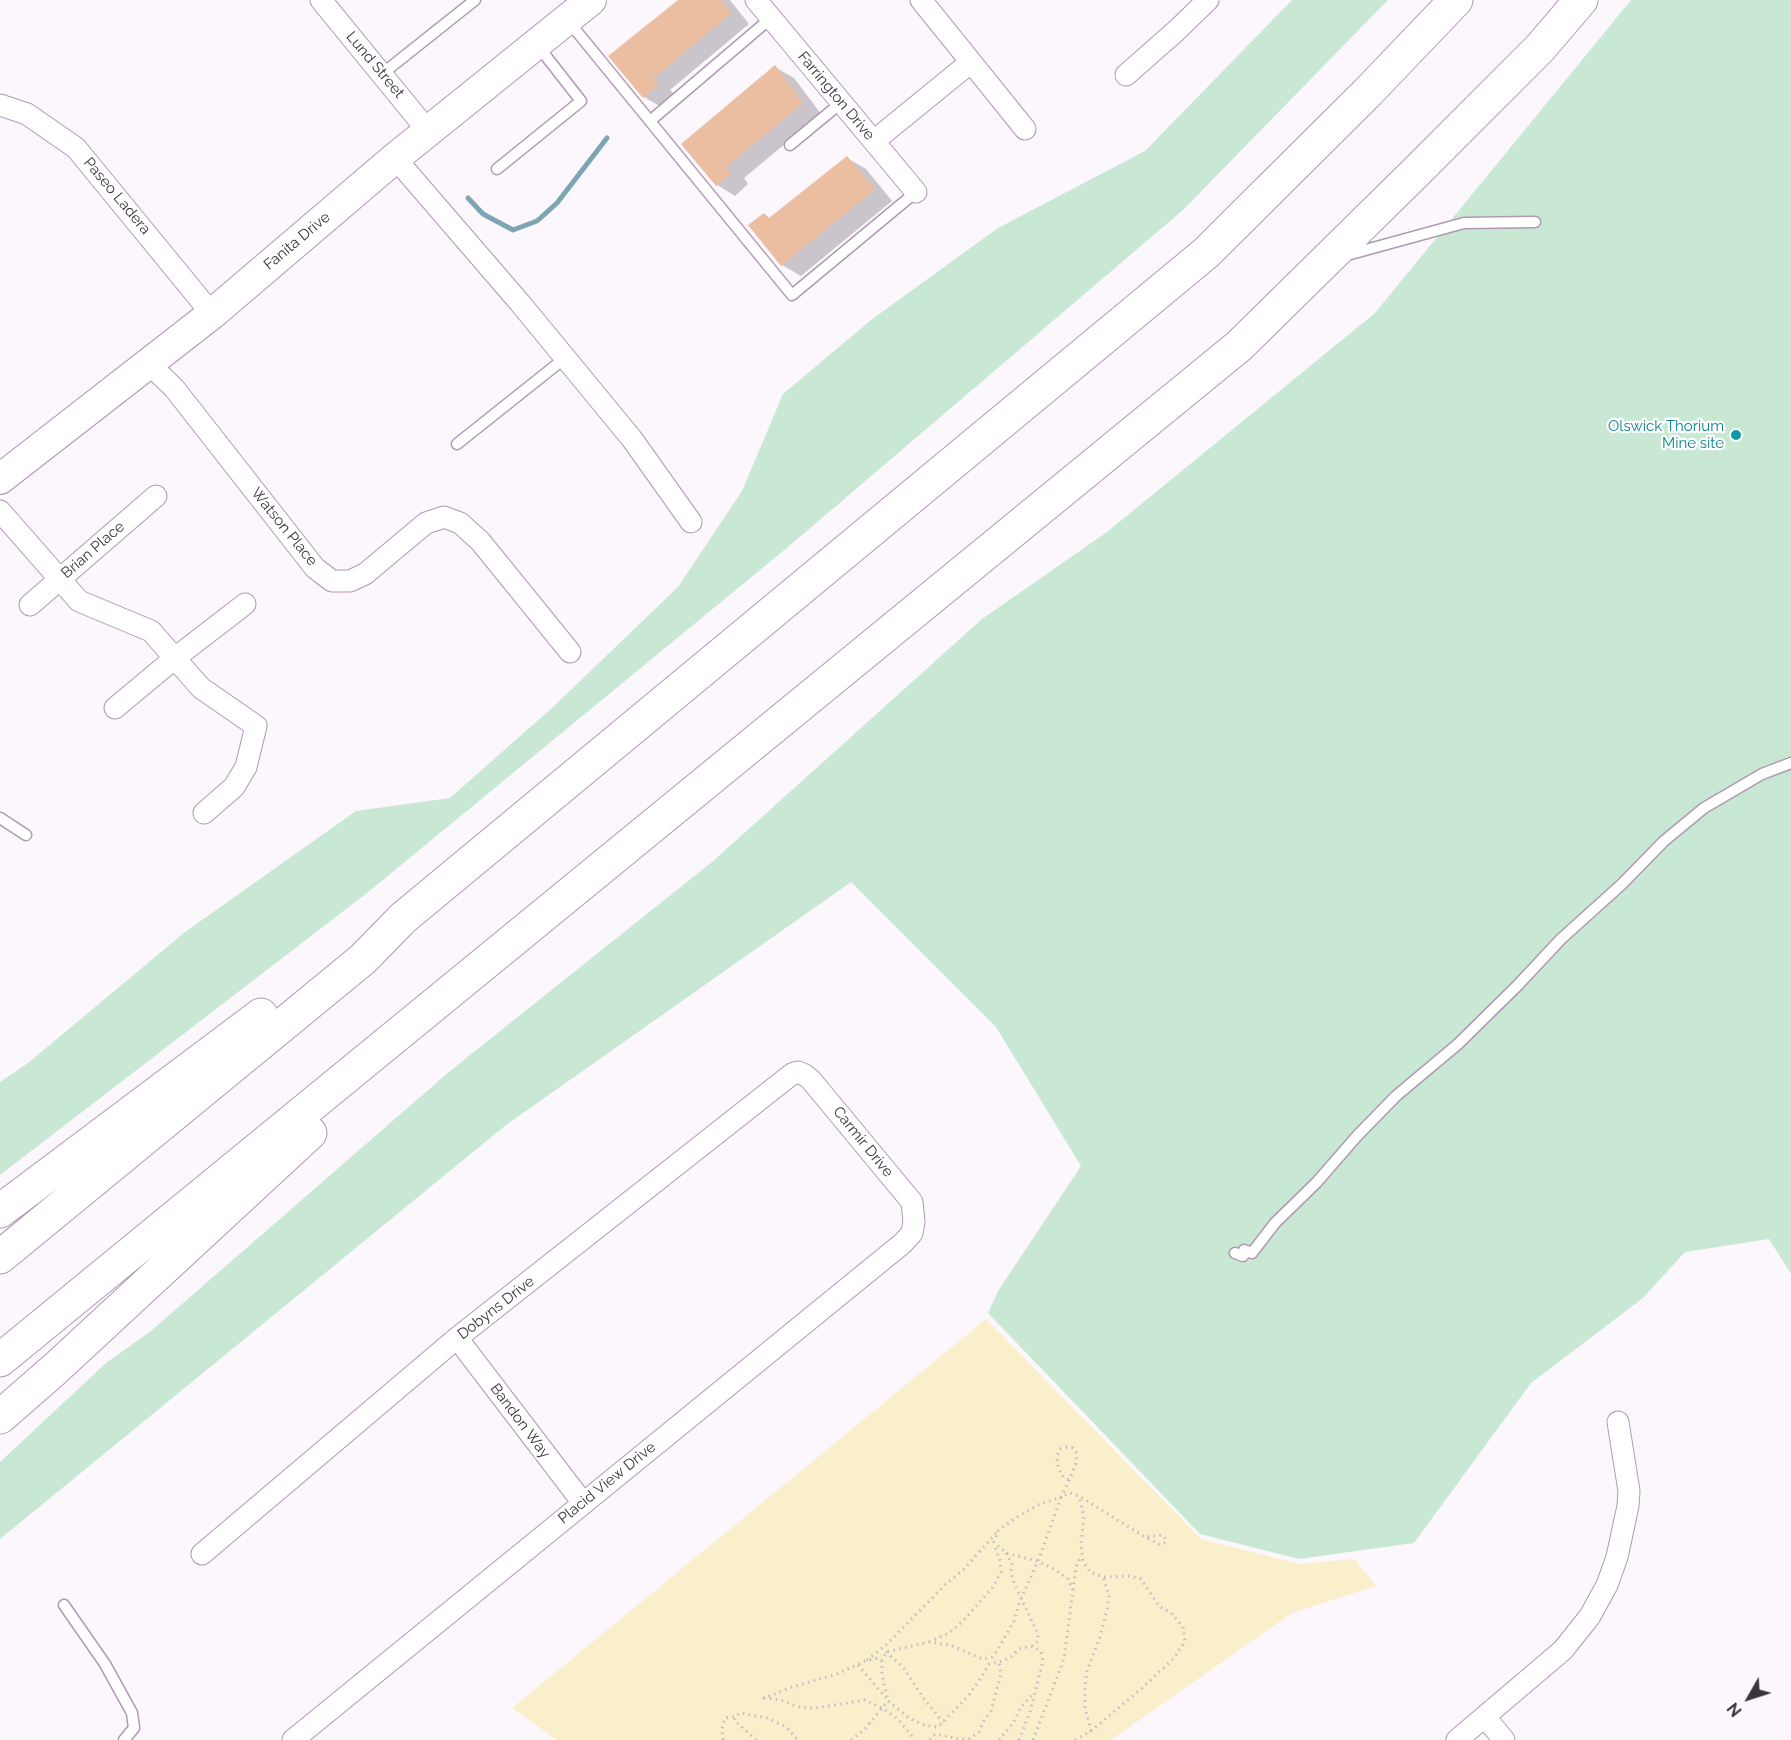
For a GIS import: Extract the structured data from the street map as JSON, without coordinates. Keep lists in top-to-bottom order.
{
  "streets": {
    "main road": ["Fanita Drive"],
    "street": [
      "Lund Street",
      "Farrington Drive",
      "Paseo Ladera",
      "Watson Place",
      "Brian Place",
      "Carmir Drive",
      "Dobyns Drive",
      "Bandon Way",
      "Placid View Drive"
    ]
  },
  "crossings": [
    ["Lund Street", "Fanita Drive"],
    ["Paseo Ladera", "Fanita Drive"],
    ["Fanita Drive", "Watson Place"],
    ["Carmir Drive", "Dobyns Drive"],
    ["Carmir Drive", "Placid View Drive"],
    ["Dobyns Drive", "Bandon Way"],
    ["Bandon Way", "Placid View Drive"]
  ],
  "places": ["Olswick Thorium Mine site"],
  "north": "bottom left"
}
